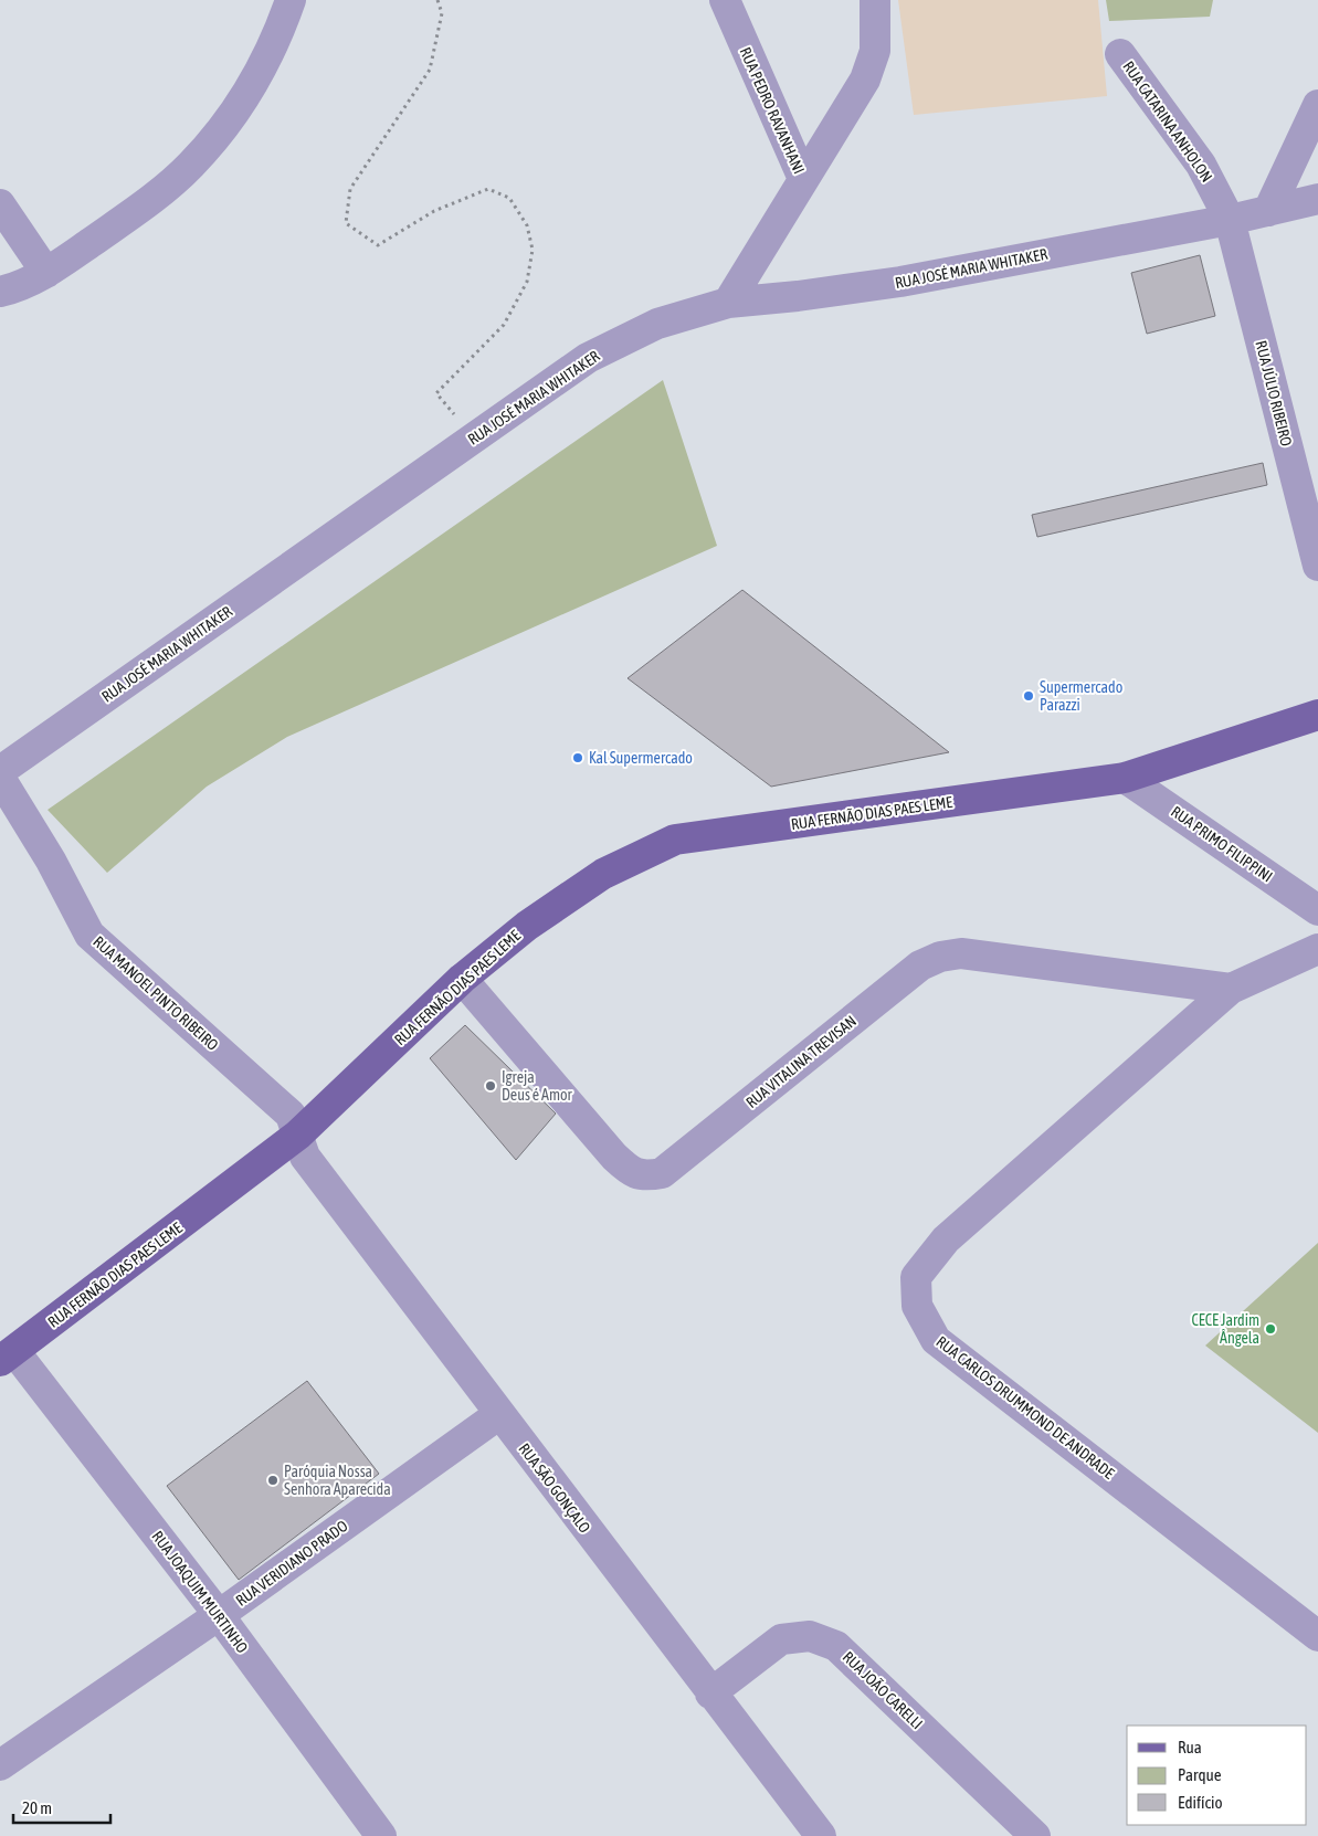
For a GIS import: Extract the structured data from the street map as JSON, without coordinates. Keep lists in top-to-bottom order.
{
  "streets": {
    "main road": ["RUA FERNÃO DIAS PAES LEME"],
    "street": [
      "RUA PEDRO RAVANHANI",
      "RUA CATARINA ANHOLON",
      "RUA JOSÉ MARIA WHITAKER",
      "RUA JÚLIO RIBEIRO",
      "RUA PRIMO FILIPPINI",
      "RUA MANOEL PINTO RIBEIRO",
      "RUA VITALINA TREVISAN",
      "RUA CARLOS DRUMMOND DE ANDRADE",
      "RUA SÃO GONÇALO",
      "RUA VERIDIANO PRADO",
      "RUA JOAQUIM MURTINHO",
      "RUA JOÃO CARELLI"
    ]
  },
  "crossings": [
    ["RUA PEDRO RAVANHANI", "RUA JOSÉ MARIA WHITAKER"],
    ["RUA CATARINA ANHOLON", "RUA JOSÉ MARIA WHITAKER"],
    ["RUA CATARINA ANHOLON", "RUA JÚLIO RIBEIRO"],
    ["RUA JOSÉ MARIA WHITAKER", "RUA JÚLIO RIBEIRO"],
    ["RUA FERNÃO DIAS PAES LEME", "RUA PRIMO FILIPPINI"],
    ["RUA FERNÃO DIAS PAES LEME", "RUA MANOEL PINTO RIBEIRO"],
    ["RUA FERNÃO DIAS PAES LEME", "RUA VITALINA TREVISAN"],
    ["RUA FERNÃO DIAS PAES LEME", "RUA SÃO GONÇALO"],
    ["RUA FERNÃO DIAS PAES LEME", "RUA JOAQUIM MURTINHO"],
    ["RUA MANOEL PINTO RIBEIRO", "RUA SÃO GONÇALO"],
    ["RUA VITALINA TREVISAN", "RUA CARLOS DRUMMOND DE ANDRADE"],
    ["RUA SÃO GONÇALO", "RUA VERIDIANO PRADO"],
    ["RUA SÃO GONÇALO", "RUA JOÃO CARELLI"],
    ["RUA VERIDIANO PRADO", "RUA JOAQUIM MURTINHO"]
  ],
  "places": [
    "Supermercado Parazzi",
    "Kal Supermercado",
    "Igreja Deus é Amor",
    "CECE Jardim Ângela",
    "Paróquia Nossa Senhora Aparecida"
  ],
  "legend": ["Rua", "Parque", "Edifício"],
  "scale_bar": "20 m"
}
